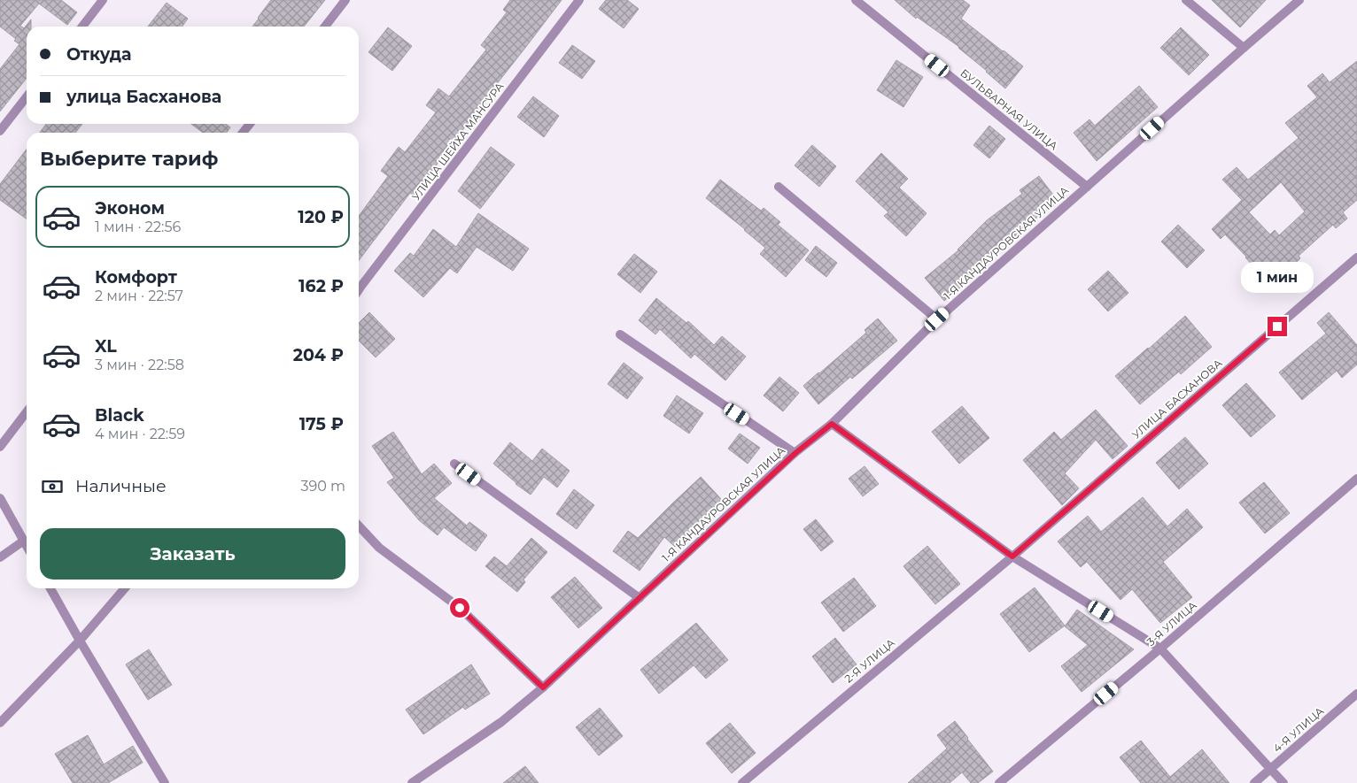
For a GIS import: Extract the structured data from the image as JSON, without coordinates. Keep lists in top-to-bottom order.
{
  "streets": {
    "street": [
      "БУЛЬВАРНАЯ УЛИЦА",
      "УЛИЦА ШЕЙХА МАНСУРА",
      "1-Я КАНДАУРОВСКАЯ УЛИЦА",
      "УЛИЦА БАСХАНОВА",
      "3-Я УЛИЦА",
      "2-Я УЛИЦА",
      "4-Я УЛИЦА"
    ]
  },
  "crossings": [
    ["БУЛЬВАРНАЯ УЛИЦА", "1-Я КАНДАУРОВСКАЯ УЛИЦА"],
    ["УЛИЦА БАСХАНОВА", "2-Я УЛИЦА"]
  ],
  "page": {
    "banner": ["Откуда", "улица Басханова"],
    "heading": "Выберите тариф",
    "list": [
      {
        "name": "Эконом",
        "note": "1 мин · 22:56",
        "value": "120 ₽"
      },
      {
        "name": "Комфорт",
        "note": "2 мин · 22:57",
        "value": "162 ₽"
      },
      {
        "name": "XL",
        "note": "3 мин · 22:58",
        "value": "204 ₽"
      },
      {
        "name": "Black",
        "note": "4 мин · 22:59",
        "value": "175 ₽"
      }
    ],
    "bubble": "1 мин",
    "pay": ["Наличные", "390 m"],
    "buttons": "Заказать"
  }
}
